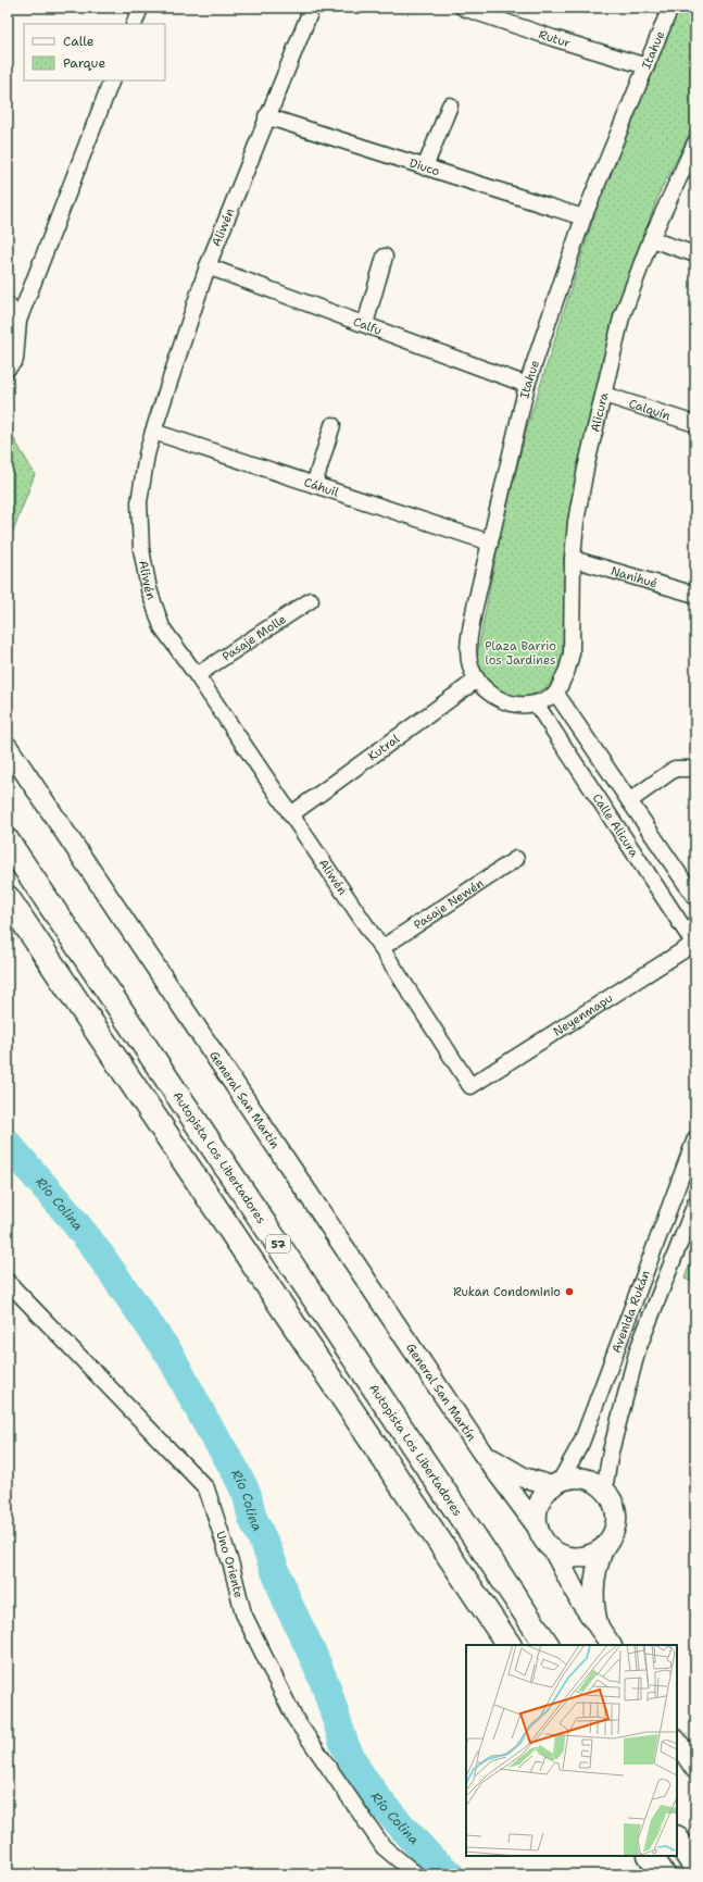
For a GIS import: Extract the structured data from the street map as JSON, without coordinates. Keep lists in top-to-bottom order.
{
  "streets": {
    "highway": ["Autopista Los Libertadores", "57"],
    "street": [
      "Rutur",
      "Itahue",
      "Diuco",
      "Aliwén",
      "Calfu",
      "Calquín",
      "Alicura",
      "Cáhuil",
      "Nanihué",
      "Pasaje Molle",
      "Kutral",
      "Calle Alicura",
      "Pasaje Newén",
      "Neyenmapu",
      "General San Martín",
      "Avenida Rukán",
      "Uno Oriente"
    ]
  },
  "crossings": [
    ["Rutur", "Itahue"],
    ["Itahue", "Diuco"],
    ["Itahue", "Calfu"],
    ["Itahue", "Alicura"],
    ["Itahue", "Cáhuil"],
    ["Itahue", "Kutral"],
    ["Itahue", "Calle Alicura"],
    ["Diuco", "Aliwén"],
    ["Aliwén", "Calfu"],
    ["Aliwén", "Cáhuil"],
    ["Aliwén", "Pasaje Molle"],
    ["Aliwén", "Kutral"],
    ["Aliwén", "Pasaje Newén"],
    ["Aliwén", "Neyenmapu"],
    ["Calquín", "Alicura"],
    ["Alicura", "Nanihué"],
    ["Alicura", "Calle Alicura"],
    ["Calle Alicura", "Neyenmapu"],
    ["General San Martín", "Avenida Rukán"]
  ],
  "water": ["Río Colina"],
  "parks": ["Plaza Barrio los Jardines"],
  "places": ["Rukan Condominio"],
  "legend": ["Calle", "Parque"]
}
